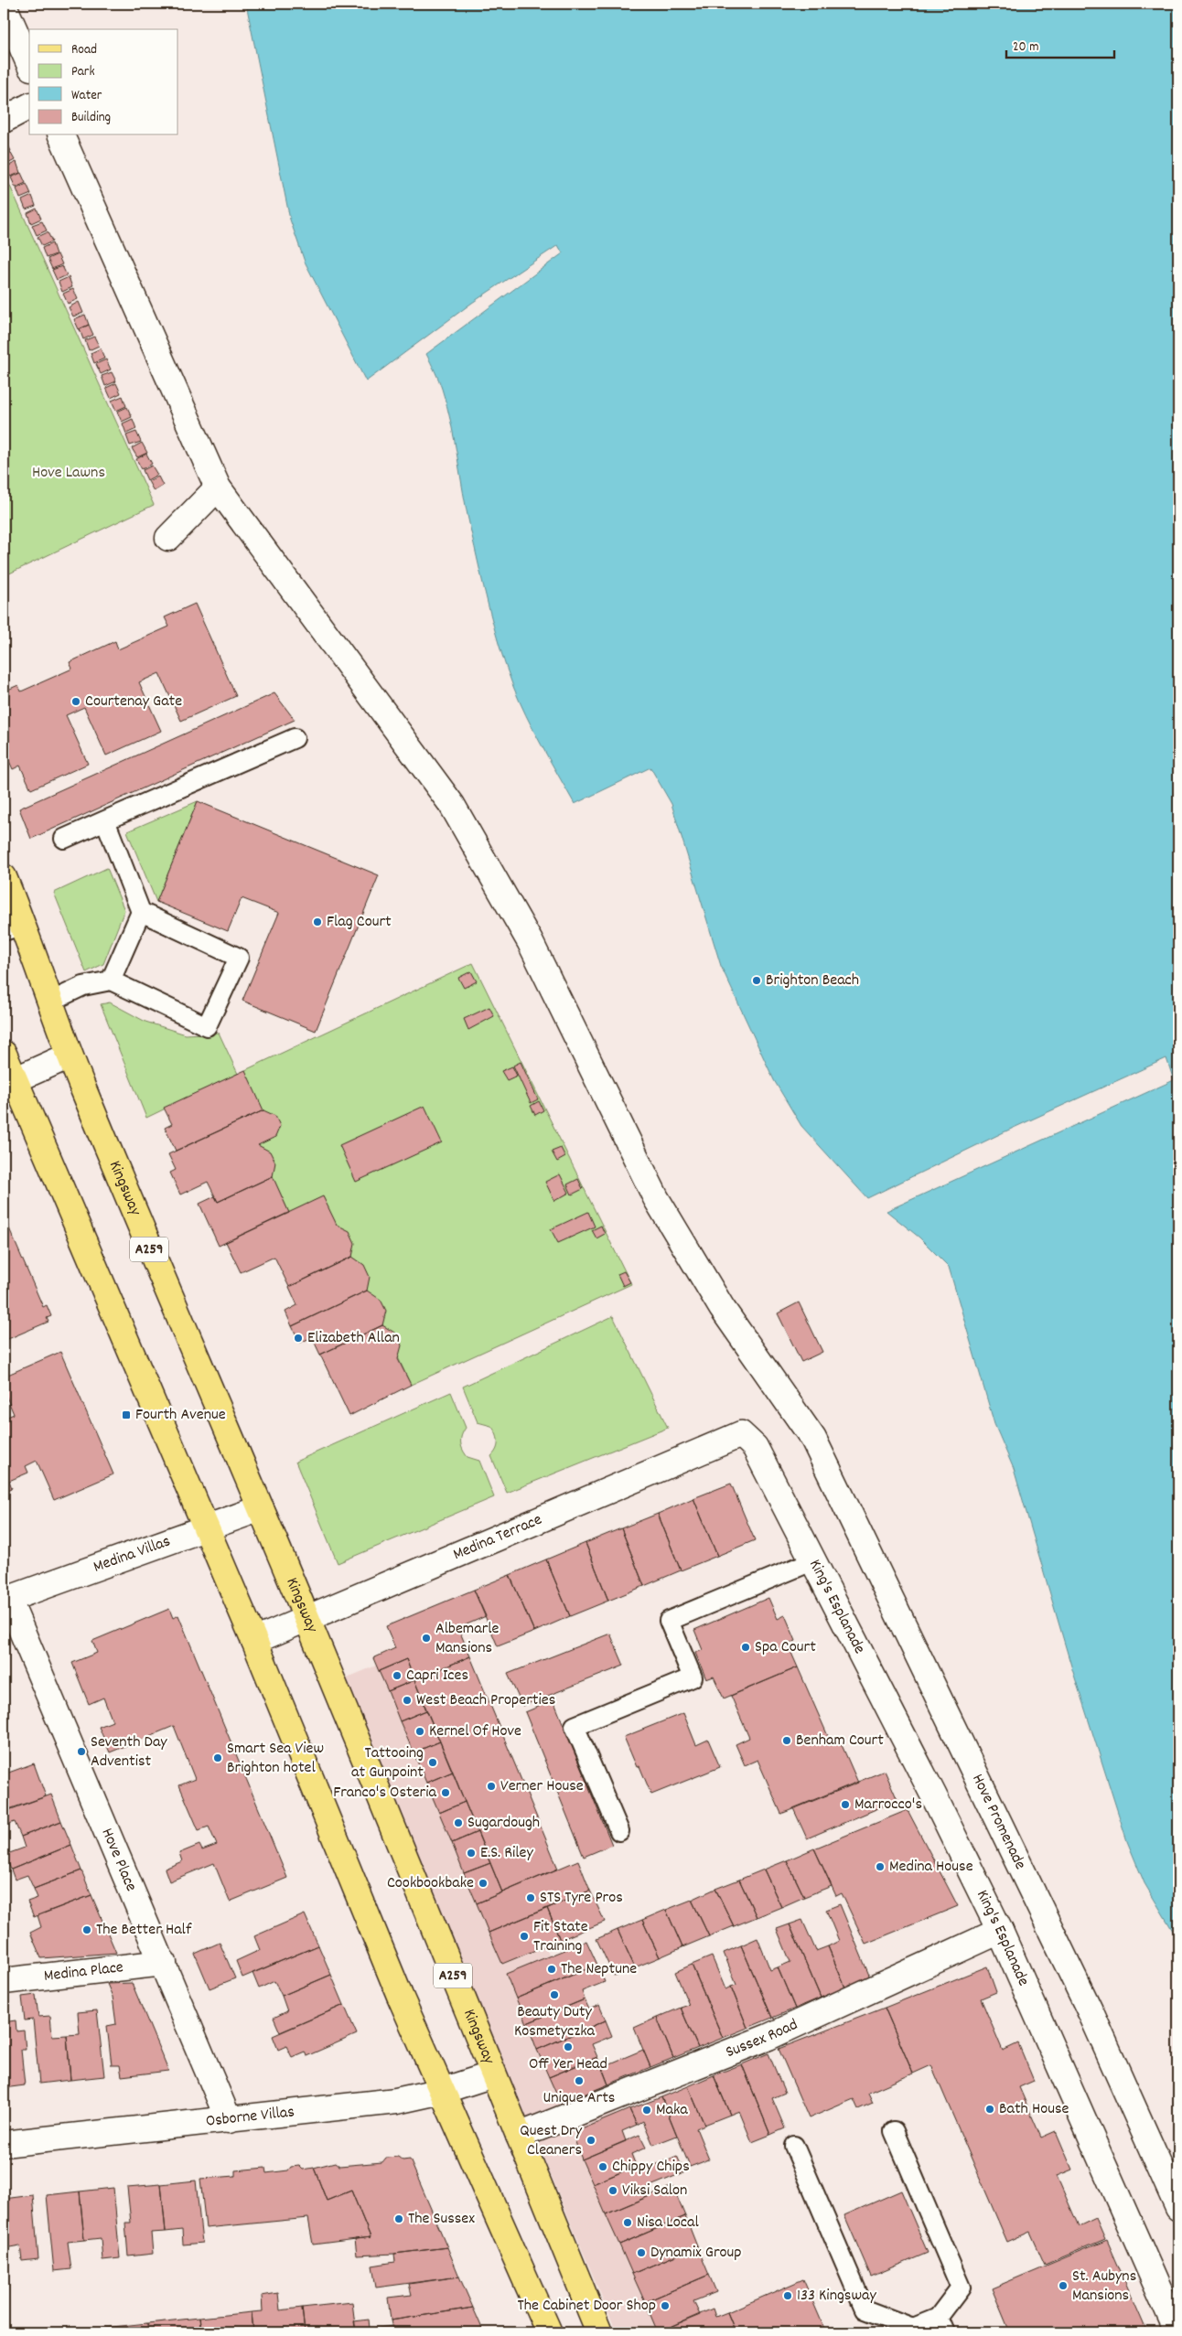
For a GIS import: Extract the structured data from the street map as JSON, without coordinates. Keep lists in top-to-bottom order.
{
  "streets": {
    "main road": ["Kingsway", "A259"],
    "street": [
      "Medina Terrace",
      "Medina Villas",
      "King's Esplanade",
      "Hove Promenade",
      "Hove Place",
      "Medina Place",
      "Sussex Road",
      "Osborne Villas"
    ]
  },
  "crossings": [
    ["Kingsway", "Medina Terrace"],
    ["Kingsway", "Medina Villas"],
    ["Kingsway", "Sussex Road"],
    ["Kingsway", "Osborne Villas"],
    ["Medina Terrace", "King's Esplanade"],
    ["Medina Villas", "Hove Place"],
    ["King's Esplanade", "Sussex Road"],
    ["Hove Place", "Medina Place"],
    ["Hove Place", "Osborne Villas"]
  ],
  "parks": ["Hove Lawns"],
  "places": {
    "other": [
      "Courtenay Gate",
      "Flag Court",
      "Brighton Beach",
      "Elizabeth Allan",
      "Albemarle Mansions",
      "Spa Court",
      "Capri Ices",
      "West Beach Properties",
      "Kernel Of Hove",
      "Benham Court",
      "Seventh Day Adventist",
      "Smart Sea View Brighton hotel",
      "Tattooing at Gunpoint",
      "Verner House",
      "Franco's Osteria",
      "Marrocco's",
      "Sugardough",
      "E.S. Riley",
      "Medina House",
      "Cookbookbake",
      "STS Tyre Pros",
      "The Better Half",
      "Fit State Training",
      "The Neptune",
      "Beauty Duty Kosmetyczka",
      "Off Yer Head",
      "Unique Arts",
      "Bath House",
      "Maka",
      "Quest Dry Cleaners",
      "Chippy Chips",
      "Viksi Salon",
      "The Sussex",
      "Nisa Local",
      "Dynamix Group",
      "St. Aubyns Mansions",
      "133 Kingsway",
      "The Cabinet Door Shop"
    ],
    "transit": ["Fourth Avenue"]
  },
  "legend": [
    "Road",
    "Park",
    "Water",
    "Building"
  ],
  "scale_bar": "20 m"
}
